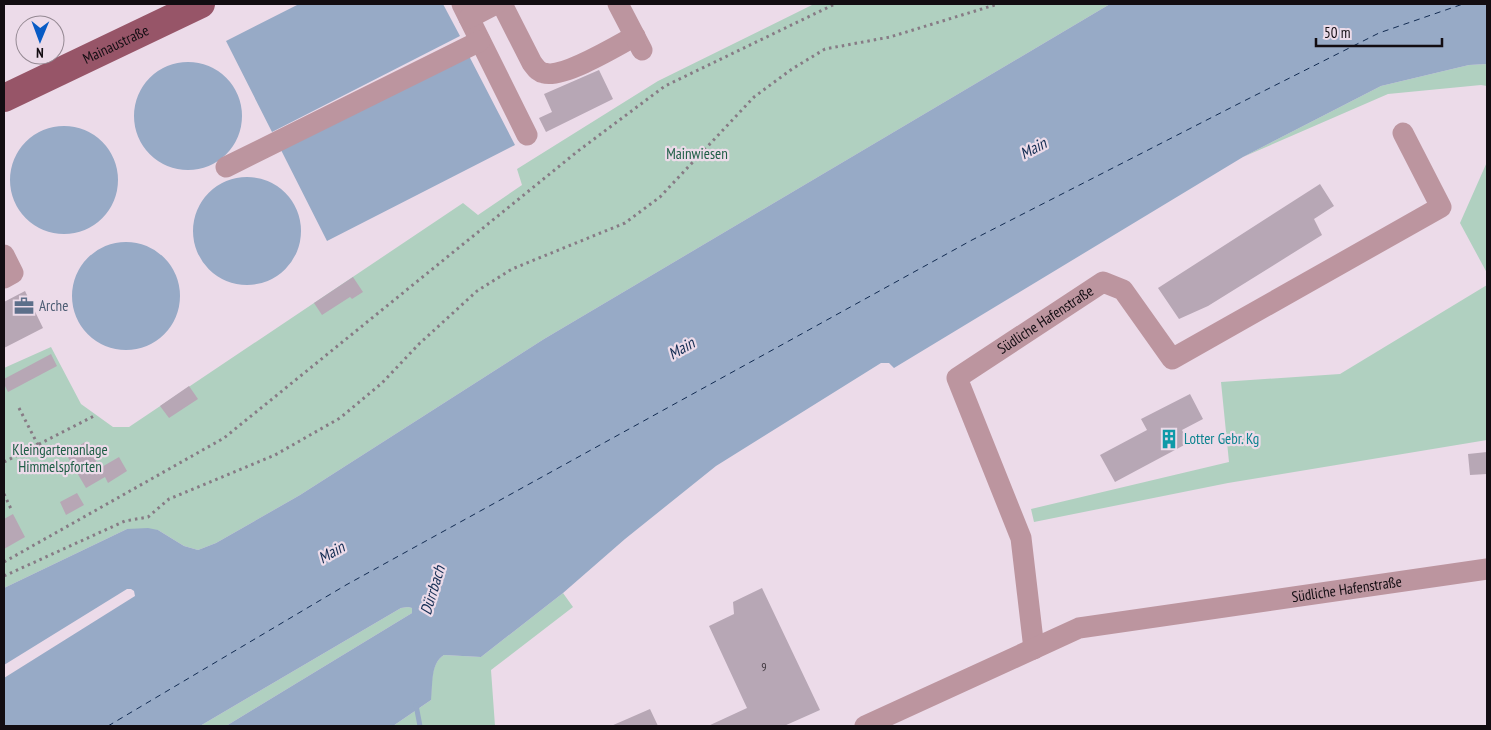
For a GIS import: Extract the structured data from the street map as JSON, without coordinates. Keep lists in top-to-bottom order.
{
  "streets": {
    "main road": ["Mainaustraße"],
    "street": ["Südliche Hafenstraße"]
  },
  "water": ["Main", "Dürrbach"],
  "parks": ["Mainwiesen", "Kleingartenanlage Himmelspforten"],
  "places": {
    "office": ["Arche"],
    "building": ["Lotter Gebr. Kg"]
  },
  "house_numbers": ["9"],
  "scale_bar": "50 m",
  "north": "bottom"
}
